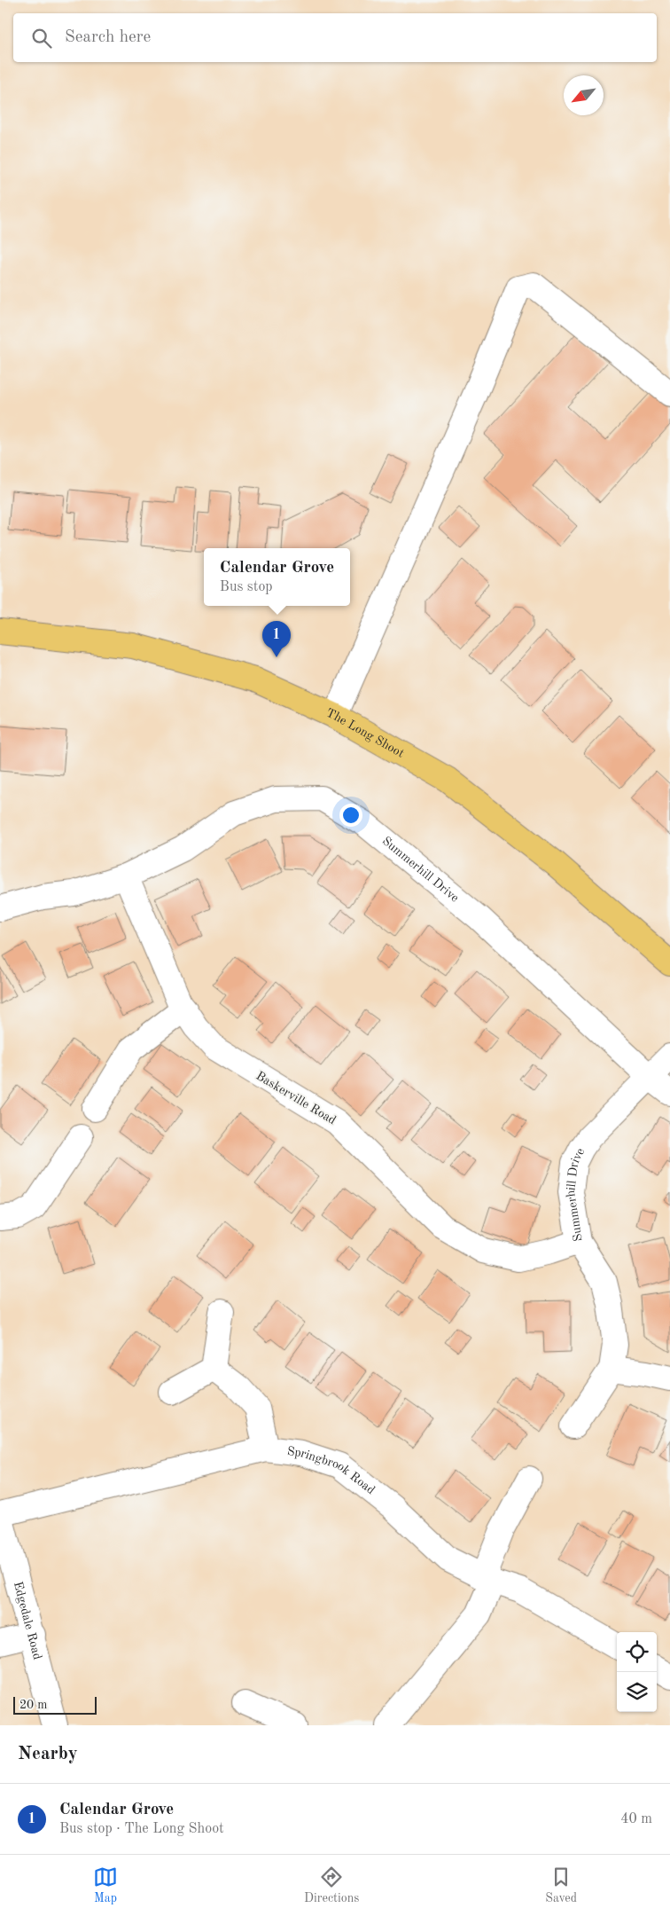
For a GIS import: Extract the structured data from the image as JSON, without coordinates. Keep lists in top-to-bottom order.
{
  "streets": {
    "main road": ["The Long Shoot"],
    "street": [
      "Summerhill Drive",
      "Baskerville Road",
      "Springbrook Road",
      "Edgedale Road"
    ]
  },
  "crossings": [
    ["Summerhill Drive", "Baskerville Road"],
    ["Springbrook Road", "Edgedale Road"]
  ],
  "scale_bar": "20 m",
  "north": "bottom left",
  "page": {
    "search": "Search here",
    "popup": ["Calendar Grove", "Bus stop"],
    "pins": "1",
    "scale": "20 m",
    "heading": "Nearby",
    "list": [
      {
        "mark": "1",
        "name": "Calendar Grove",
        "note": "Bus stop · The Long Shoot",
        "value": "40 m"
      }
    ],
    "nav": ["Map", "Directions", "Saved"]
  }
}
